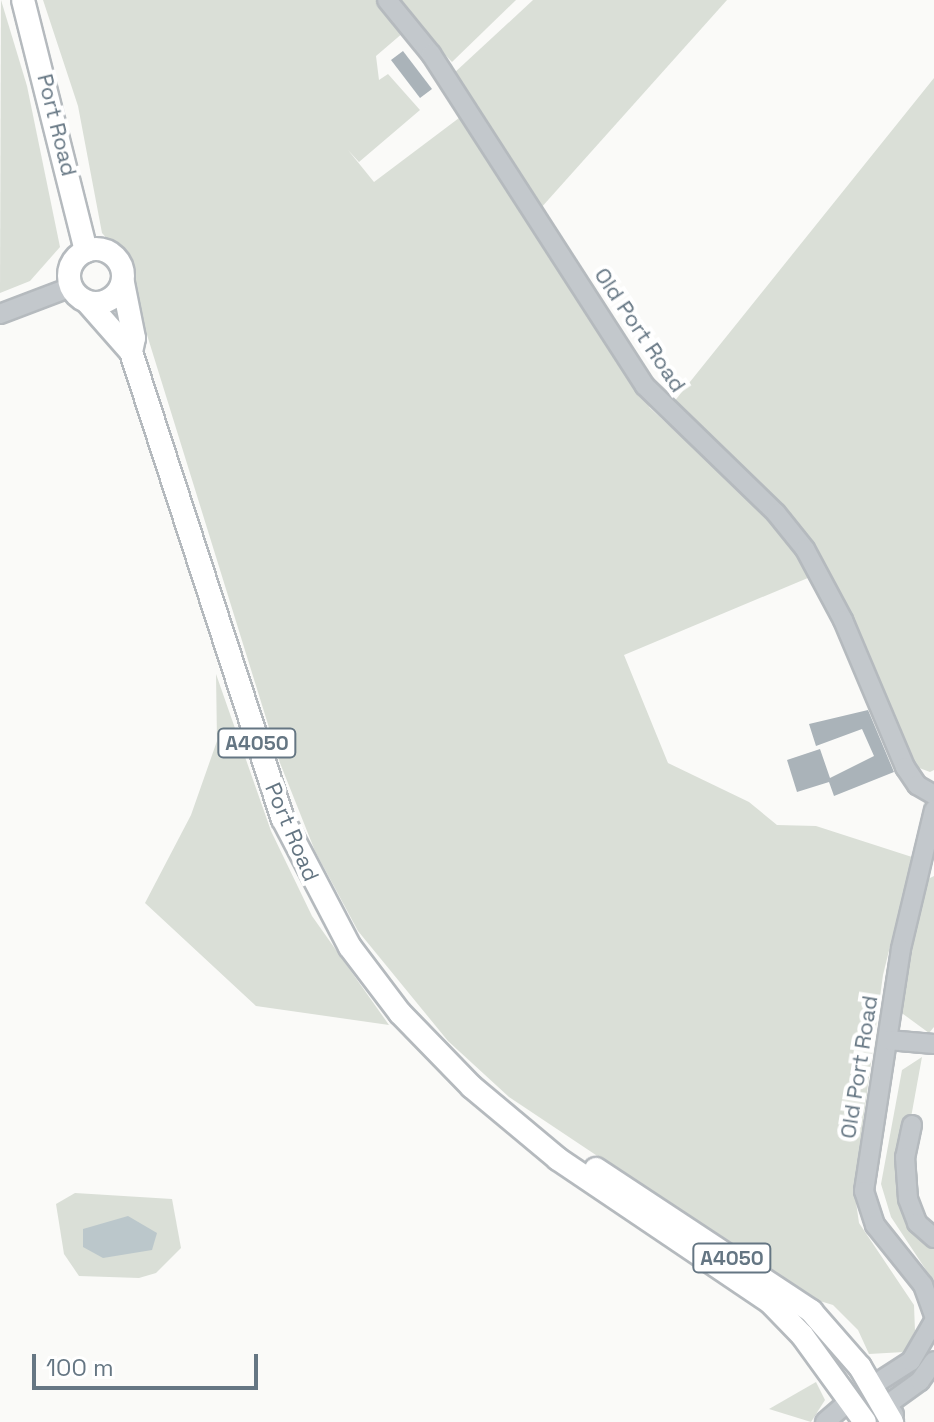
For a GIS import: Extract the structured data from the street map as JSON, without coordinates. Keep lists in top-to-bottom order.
{
  "streets": {
    "main road": ["Port Road", "A4050"],
    "street": ["Old Port Road"]
  },
  "crossings": [
    ["Port Road", "A4050"]
  ],
  "scale_bar": "100 m"
}
